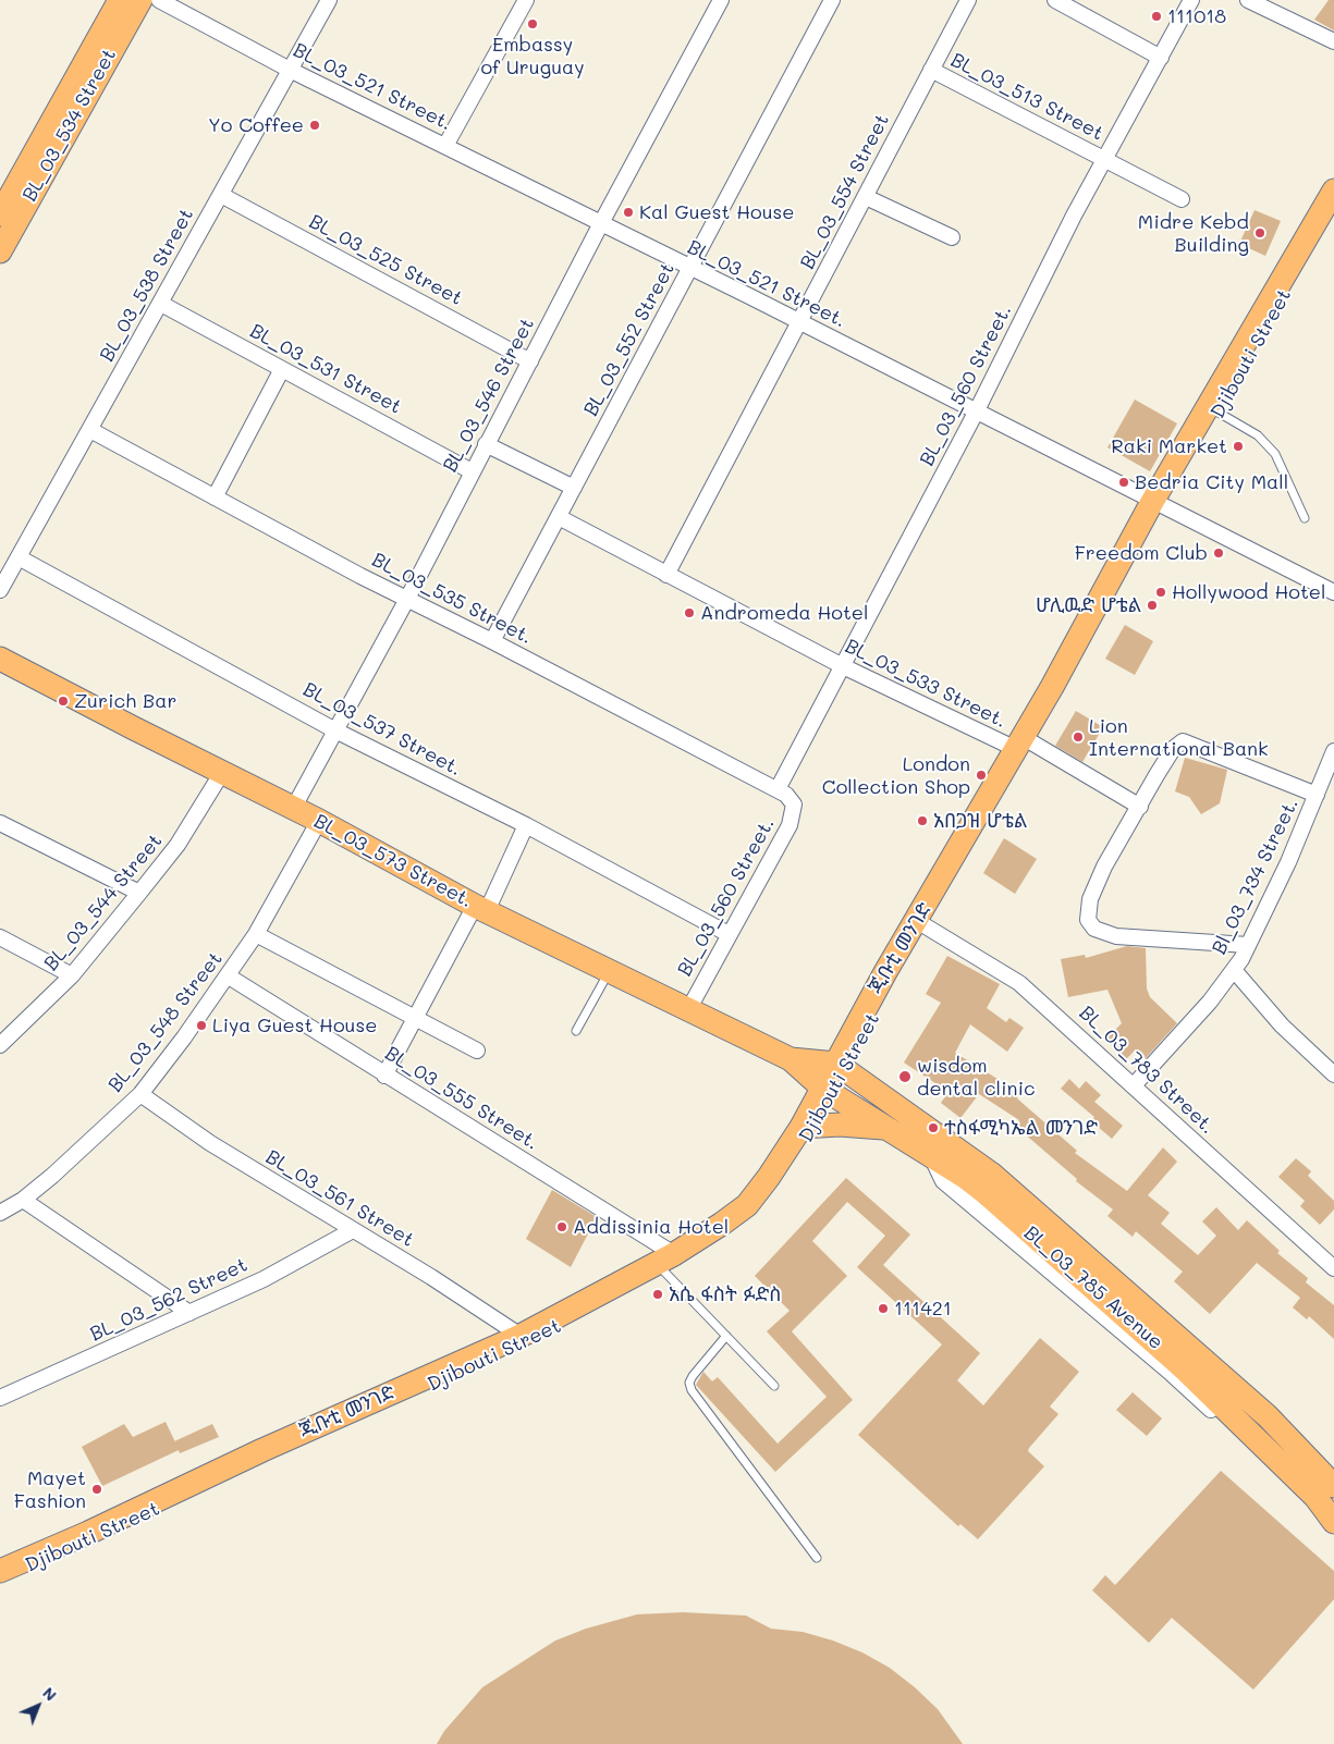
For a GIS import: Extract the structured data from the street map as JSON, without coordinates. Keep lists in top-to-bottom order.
{
  "streets": {
    "main road": [
      "BL_03_534 Street",
      "Djibouti Street",
      "BL_03_573 Street.",
      "ጂቡቲ መንገድ",
      "BL_03_785 Avenue"
    ],
    "street": [
      "BL_03_521 Street.",
      "BL_03_513 Street",
      "BL_03_554 Street",
      "BL_03_525 Street",
      "BL_03_538 Street",
      "BL_03_552 Street",
      "BL_03_531 Street",
      "BL_03_560 Street.",
      "BL_03_546 Street",
      "BL_03_535 Street.",
      "BL_03_533 Street.",
      "BL_03_537 Street.",
      "Bl_03_734 Street.",
      "BL_03_544 Street",
      "BL_03_548 Street",
      "BL_03_783 Street.",
      "BL_03_555 Street.",
      "BL_03_561 Street",
      "BL_03_562 Street"
    ]
  },
  "crossings": [
    ["BL_03_521 Street.", "BL_03_554 Street"],
    ["BL_03_521 Street.", "BL_03_538 Street"],
    ["BL_03_521 Street.", "BL_03_552 Street"],
    ["BL_03_521 Street.", "Djibouti Street"],
    ["BL_03_521 Street.", "BL_03_560 Street."],
    ["BL_03_521 Street.", "BL_03_546 Street"],
    ["BL_03_513 Street", "BL_03_554 Street"],
    ["BL_03_513 Street", "BL_03_560 Street."],
    ["BL_03_554 Street", "BL_03_533 Street."],
    ["BL_03_525 Street", "BL_03_538 Street"],
    ["BL_03_525 Street", "BL_03_546 Street"],
    ["BL_03_538 Street", "BL_03_531 Street"],
    ["BL_03_538 Street", "BL_03_535 Street."],
    ["BL_03_538 Street", "BL_03_537 Street."],
    ["BL_03_552 Street", "BL_03_535 Street."],
    ["BL_03_552 Street", "BL_03_533 Street."],
    ["Djibouti Street", "BL_03_533 Street."],
    ["Djibouti Street", "ጂቡቲ መንገድ"],
    ["Djibouti Street", "BL_03_783 Street."],
    ["Djibouti Street", "BL_03_555 Street."],
    ["Djibouti Street", "BL_03_785 Avenue"],
    ["BL_03_531 Street", "BL_03_546 Street"],
    ["BL_03_560 Street.", "BL_03_535 Street."],
    ["BL_03_560 Street.", "BL_03_533 Street."],
    ["BL_03_560 Street.", "BL_03_537 Street."],
    ["BL_03_560 Street.", "BL_03_573 Street."],
    ["BL_03_546 Street", "BL_03_535 Street."],
    ["BL_03_546 Street", "BL_03_537 Street."],
    ["BL_03_546 Street", "BL_03_573 Street."],
    ["BL_03_573 Street.", "BL_03_544 Street"],
    ["BL_03_573 Street.", "BL_03_548 Street"],
    ["BL_03_573 Street.", "BL_03_785 Avenue"],
    ["Bl_03_734 Street.", "BL_03_783 Street."],
    ["ጂቡቲ መንገድ", "BL_03_555 Street."],
    ["ጂቡቲ መንገድ", "BL_03_561 Street"],
    ["ጂቡቲ መንገድ", "BL_03_785 Avenue"],
    ["BL_03_548 Street", "BL_03_555 Street."],
    ["BL_03_548 Street", "BL_03_561 Street"],
    ["BL_03_561 Street", "BL_03_562 Street"]
  ],
  "places": [
    "111018",
    "Embassy of Uruguay",
    "Yo Coffee",
    "Kal Guest House",
    "Midre Kebd Building",
    "Raki Market",
    "Bedria City Mall",
    "Freedom Club",
    "Hollywood Hotel",
    "ሆሊዉድ ሆቴል",
    "Andromeda Hotel",
    "Zurich Bar",
    "Lion International Bank",
    "London Collection Shop",
    "አበጋዝ ሆቴል",
    "Liya Guest House",
    "wisdom dental clinic",
    "ተስፋሚካኤል መንገድ",
    "Addissinia Hotel",
    "አሴ ፋስት ፉድስ",
    "111421",
    "Mayet Fashion"
  ],
  "north": "top right"
}
